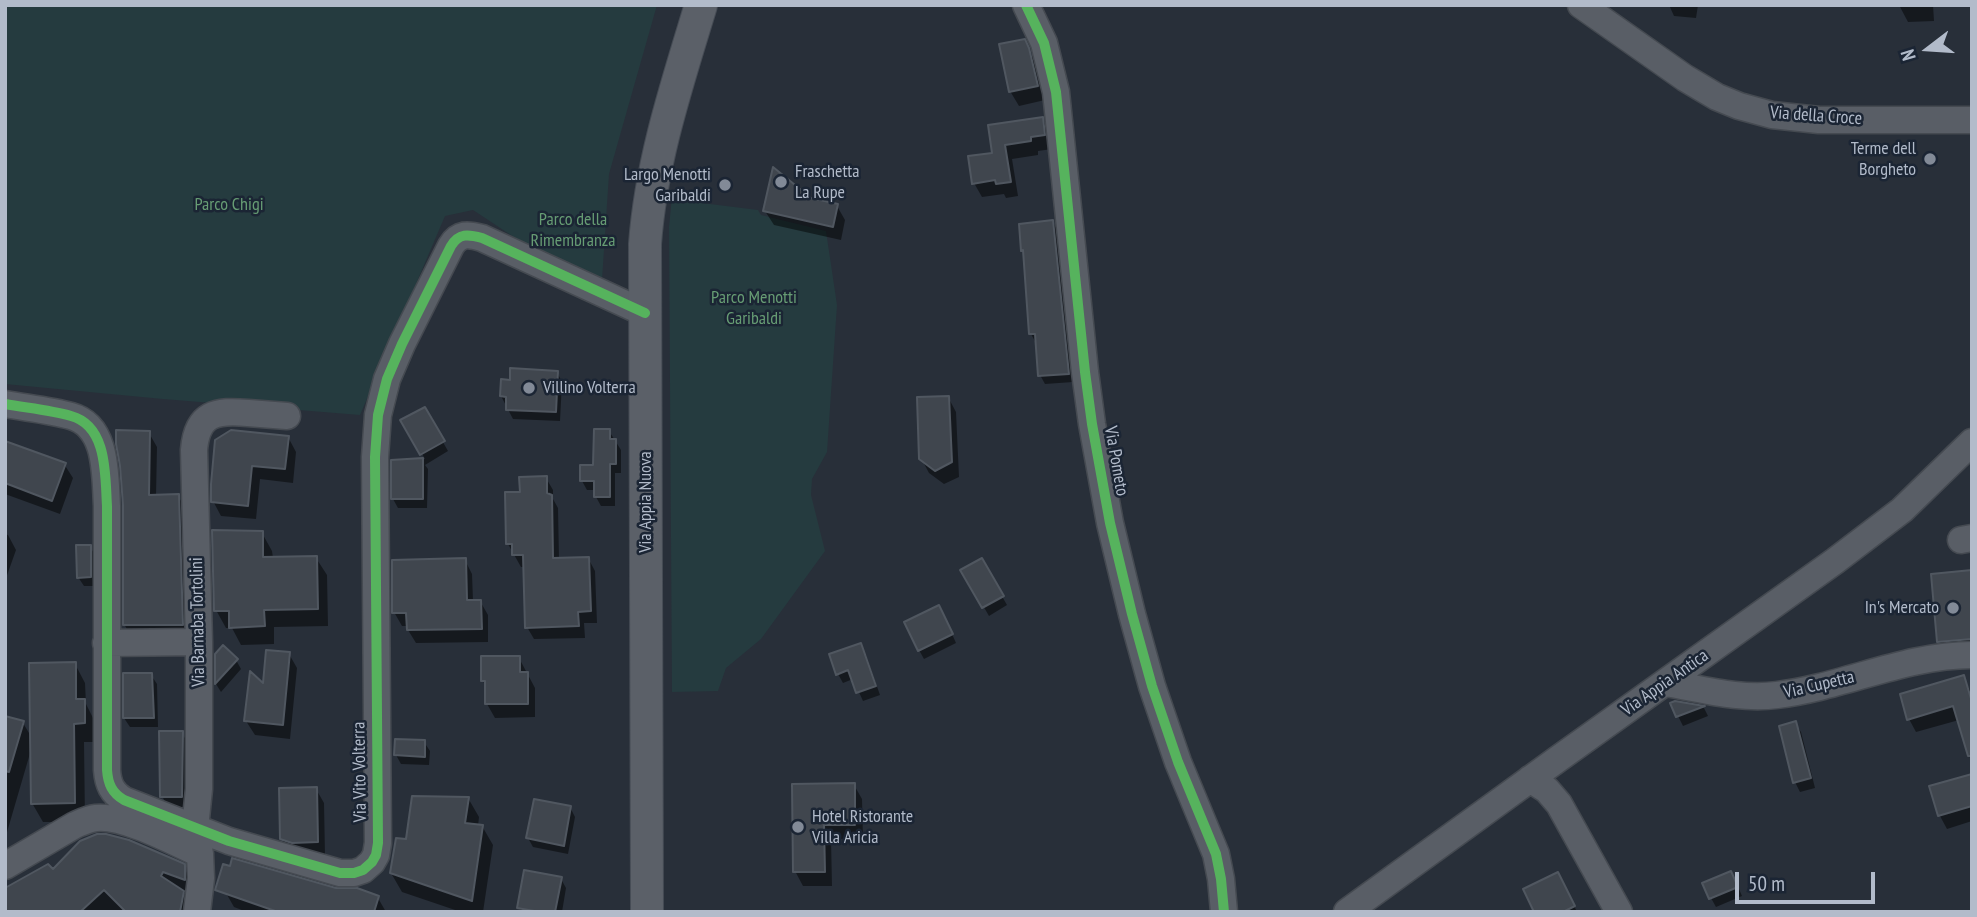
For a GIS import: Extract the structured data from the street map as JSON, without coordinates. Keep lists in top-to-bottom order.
{
  "streets": {
    "main road": ["Via Appia Nuova"],
    "street": [
      "Via della Croce",
      "Via Pometo",
      "Via Barnaba Tortolini",
      "Via Appia Antica",
      "Via Cupetta",
      "Via Vito Volterra"
    ]
  },
  "crossings": [
    ["Via Appia Nuova", "Via Vito Volterra"],
    ["Via Barnaba Tortolini", "Via Vito Volterra"],
    ["Via Appia Antica", "Via Cupetta"]
  ],
  "parks": ["Parco Chigi", "Parco della Rimembranza", "Parco Menotti Garibaldi"],
  "places": [
    "Terme dell Borgheto",
    "Fraschetta La Rupe",
    "Largo Menotti Garibaldi",
    "Villino Volterra",
    "In's Mercato",
    "Hotel Ristorante Villa Aricia"
  ],
  "scale_bar": "50 m",
  "north": "left"
}
